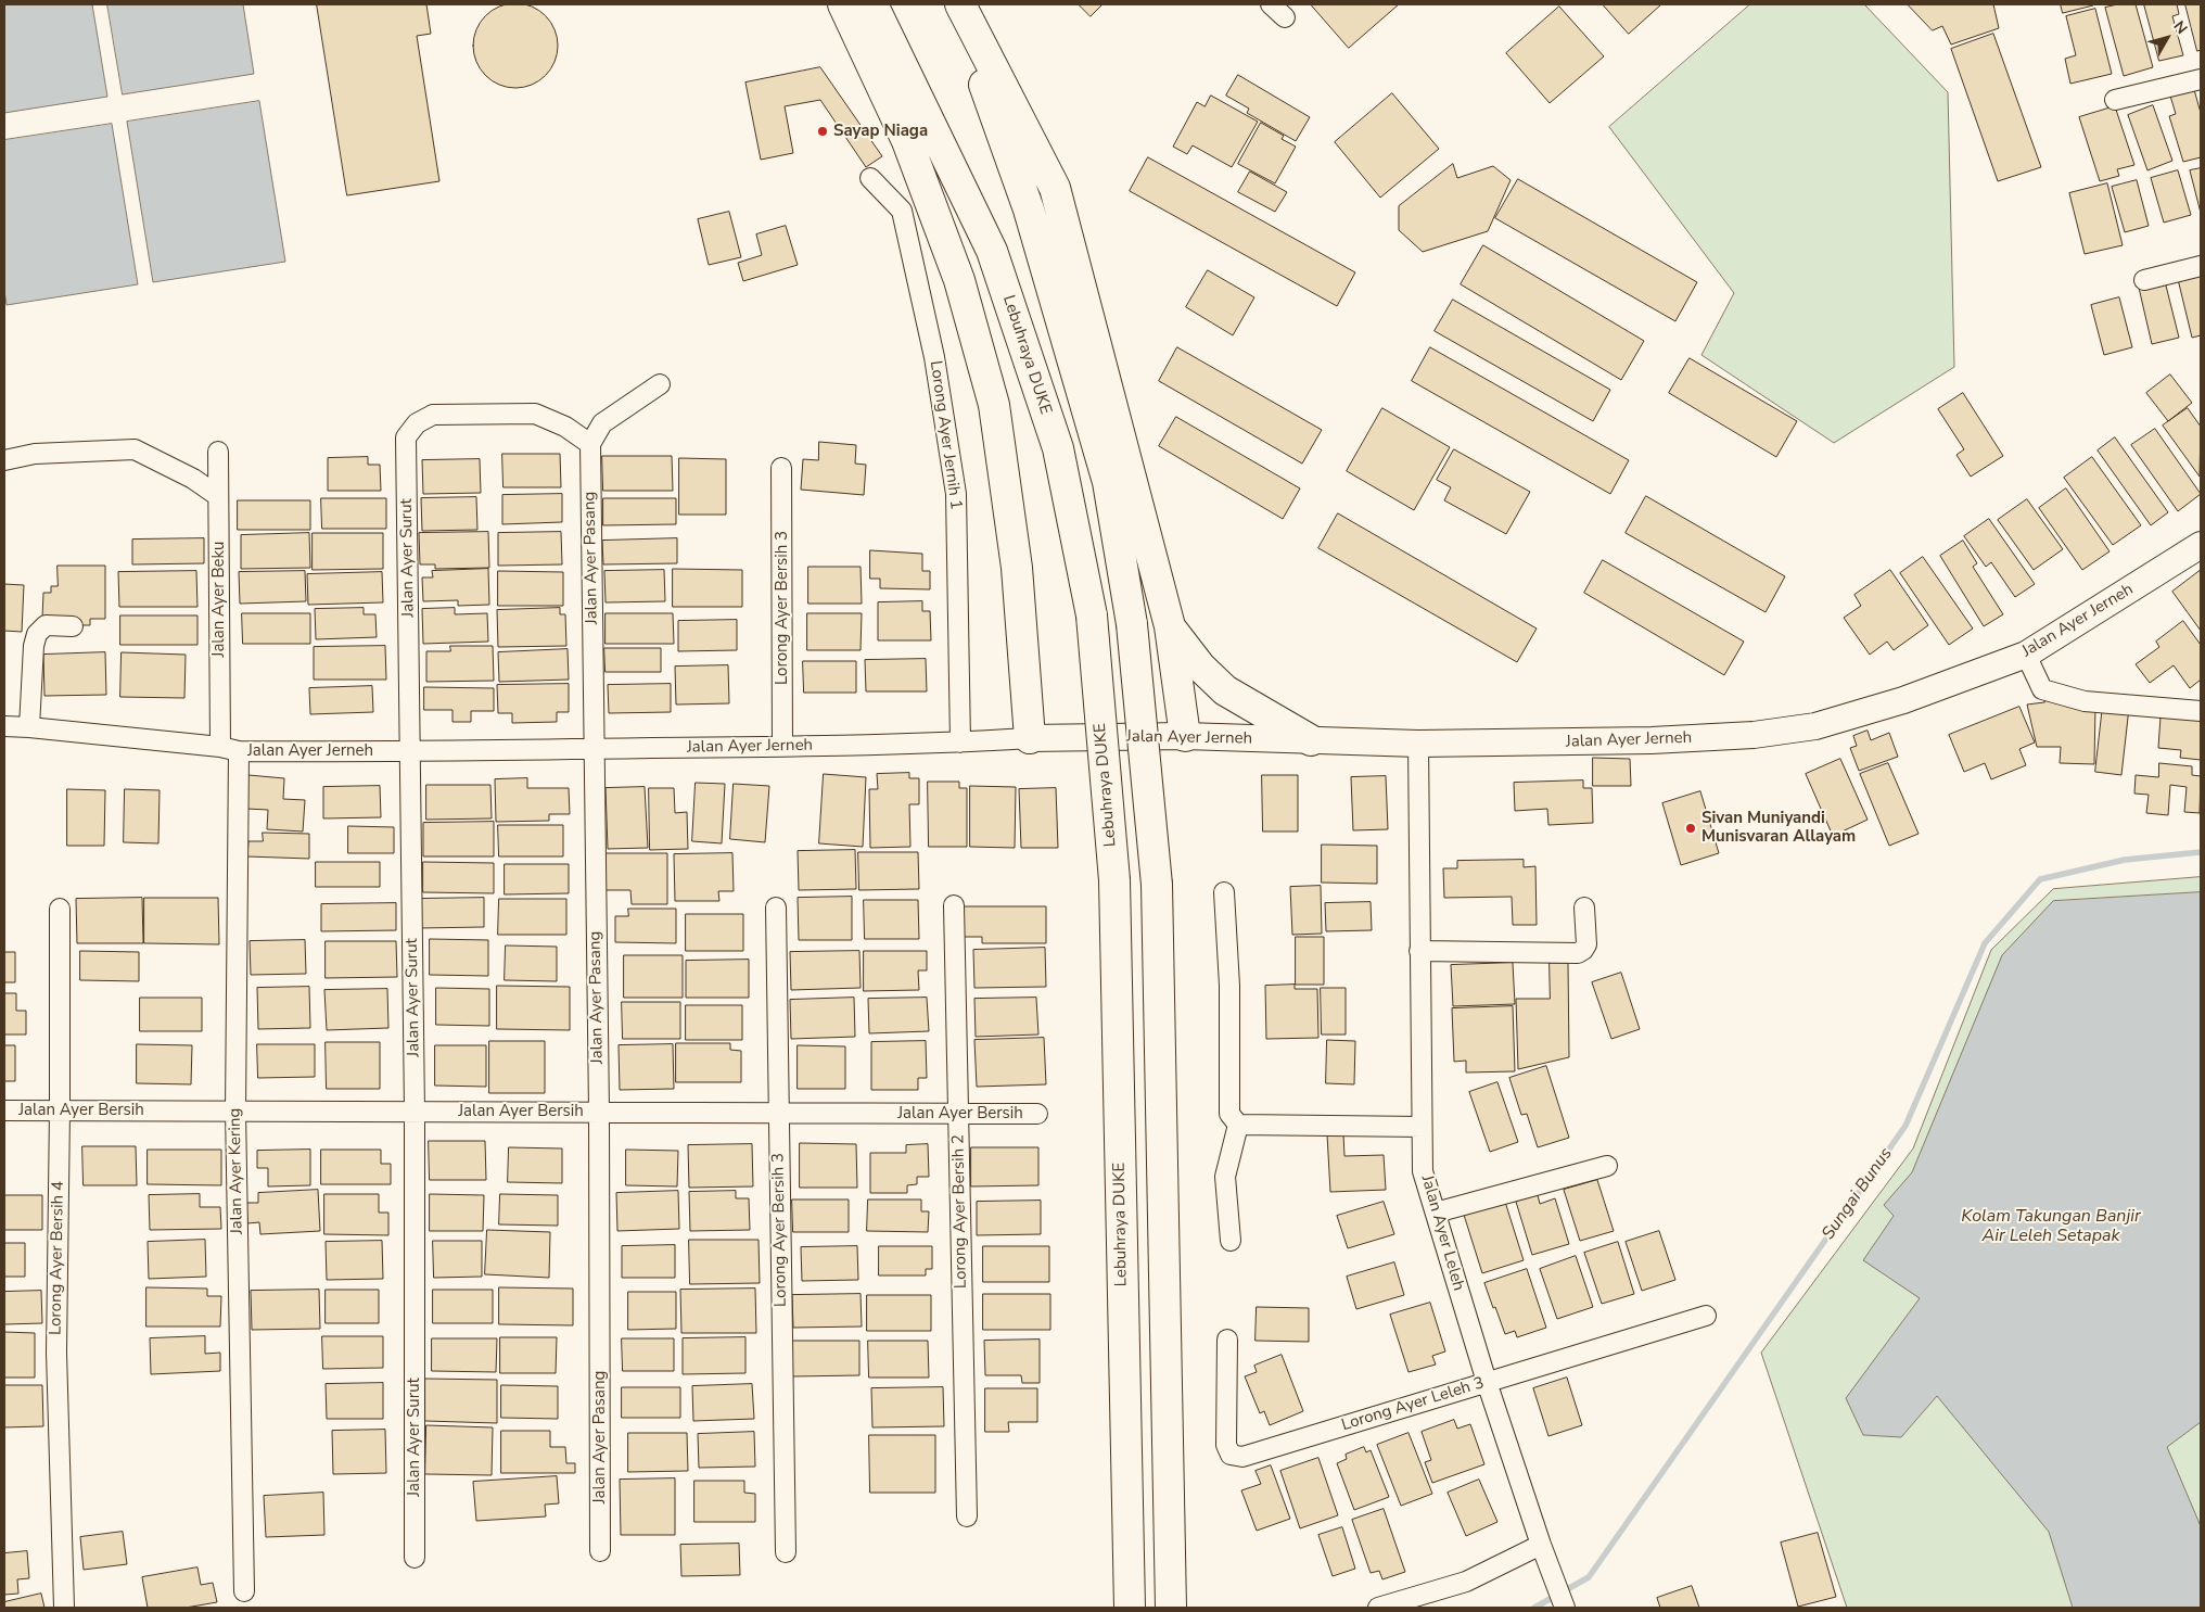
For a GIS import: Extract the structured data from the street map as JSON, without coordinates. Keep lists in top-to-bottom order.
{
  "streets": {
    "highway": ["Lebuhraya DUKE"],
    "main road": ["Jalan Ayer Jerneh"],
    "street": [
      "Lorong Ayer Jernih 1",
      "Jalan Ayer Surut",
      "Jalan Ayer Pasang",
      "Jalan Ayer Beku",
      "Lorong Ayer Bersih 3",
      "Jalan Ayer Bersih",
      "Jalan Ayer Kering",
      "Lorong Ayer Bersih 2",
      "Jalan Ayer Leleh",
      "Lorong Ayer Bersih 4",
      "Lorong Ayer Leleh 3"
    ]
  },
  "crossings": [
    ["Lorong Ayer Jernih 1", "Jalan Ayer Jerneh"],
    ["Jalan Ayer Surut", "Jalan Ayer Pasang"],
    ["Jalan Ayer Surut", "Jalan Ayer Jerneh"],
    ["Jalan Ayer Surut", "Jalan Ayer Bersih"],
    ["Jalan Ayer Pasang", "Jalan Ayer Jerneh"],
    ["Jalan Ayer Pasang", "Jalan Ayer Bersih"],
    ["Jalan Ayer Beku", "Jalan Ayer Jerneh"],
    ["Jalan Ayer Beku", "Jalan Ayer Kering"],
    ["Lorong Ayer Bersih 3", "Jalan Ayer Jerneh"],
    ["Lorong Ayer Bersih 3", "Jalan Ayer Bersih"],
    ["Jalan Ayer Jerneh", "Jalan Ayer Kering"],
    ["Jalan Ayer Jerneh", "Jalan Ayer Leleh"],
    ["Jalan Ayer Bersih", "Jalan Ayer Kering"],
    ["Jalan Ayer Bersih", "Lorong Ayer Bersih 2"],
    ["Jalan Ayer Bersih", "Lorong Ayer Bersih 4"],
    ["Jalan Ayer Leleh", "Lorong Ayer Leleh 3"]
  ],
  "water": ["Sungai Bunus", "Kolam Takungan Banjir Air Leleh Setapak"],
  "places": ["Sayap Niaga", "Sivan Muniyandi Munisvaran Allayam"],
  "north": "top right"
}
